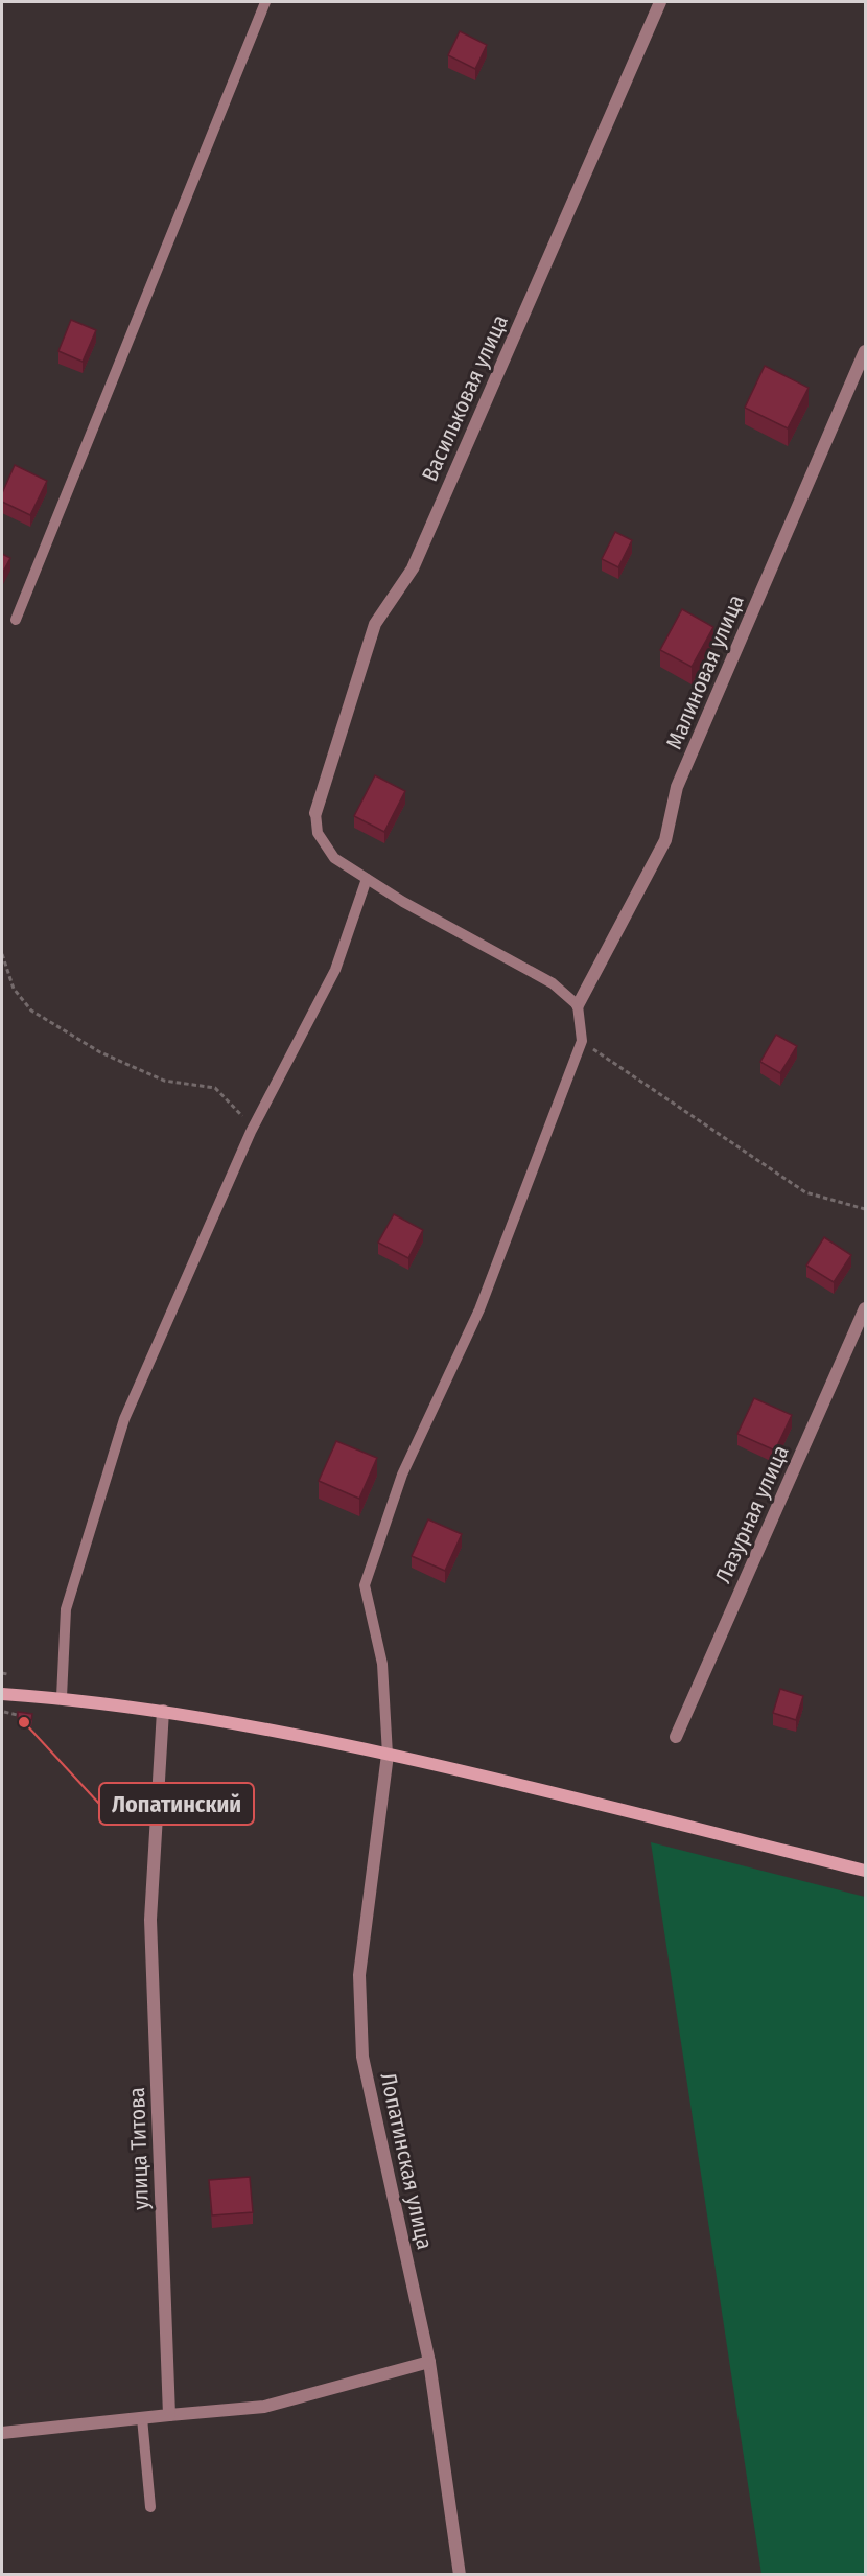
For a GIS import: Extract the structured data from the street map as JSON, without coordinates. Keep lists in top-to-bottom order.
{
  "streets": {
    "street": [
      "Васильковая улица",
      "Малиновая улица",
      "Лазурная улица",
      "улица Титова",
      "Лопатинская улица"
    ]
  },
  "places": ["Лопатинский"]
}
